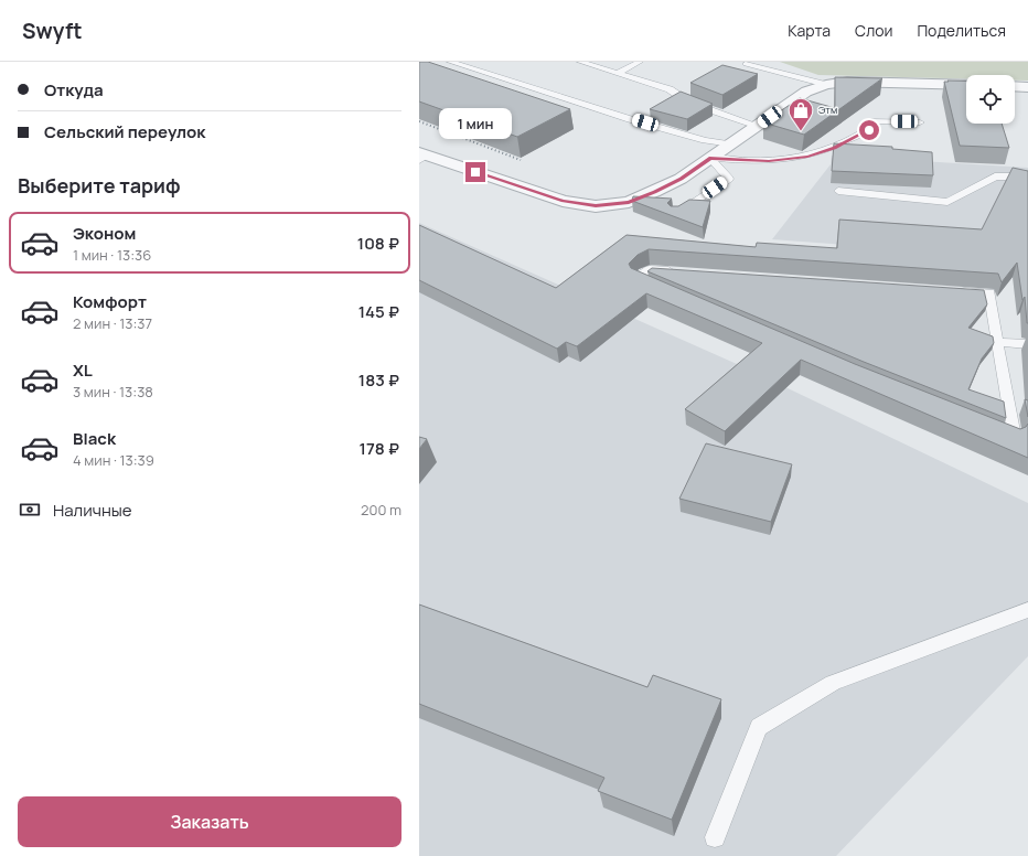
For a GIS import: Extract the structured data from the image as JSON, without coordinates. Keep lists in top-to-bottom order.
{
  "places": {
    "shop": ["Этм"]
  },
  "page": {
    "header": "Swyft",
    "nav": ["Карта", "Слои", "Поделиться"],
    "banner": ["Откуда", "Сельский переулок"],
    "bubble": "1 мин",
    "heading": "Выберите тариф",
    "list": [
      {
        "name": "Эконом",
        "note": "1 мин · 13:36",
        "value": "108 ₽"
      },
      {
        "name": "Комфорт",
        "note": "2 мин · 13:37",
        "value": "145 ₽"
      },
      {
        "name": "XL",
        "note": "3 мин · 13:38",
        "value": "183 ₽"
      },
      {
        "name": "Black",
        "note": "4 мин · 13:39",
        "value": "178 ₽"
      }
    ],
    "pay": ["Наличные", "200 m"],
    "buttons": "Заказать"
  }
}
